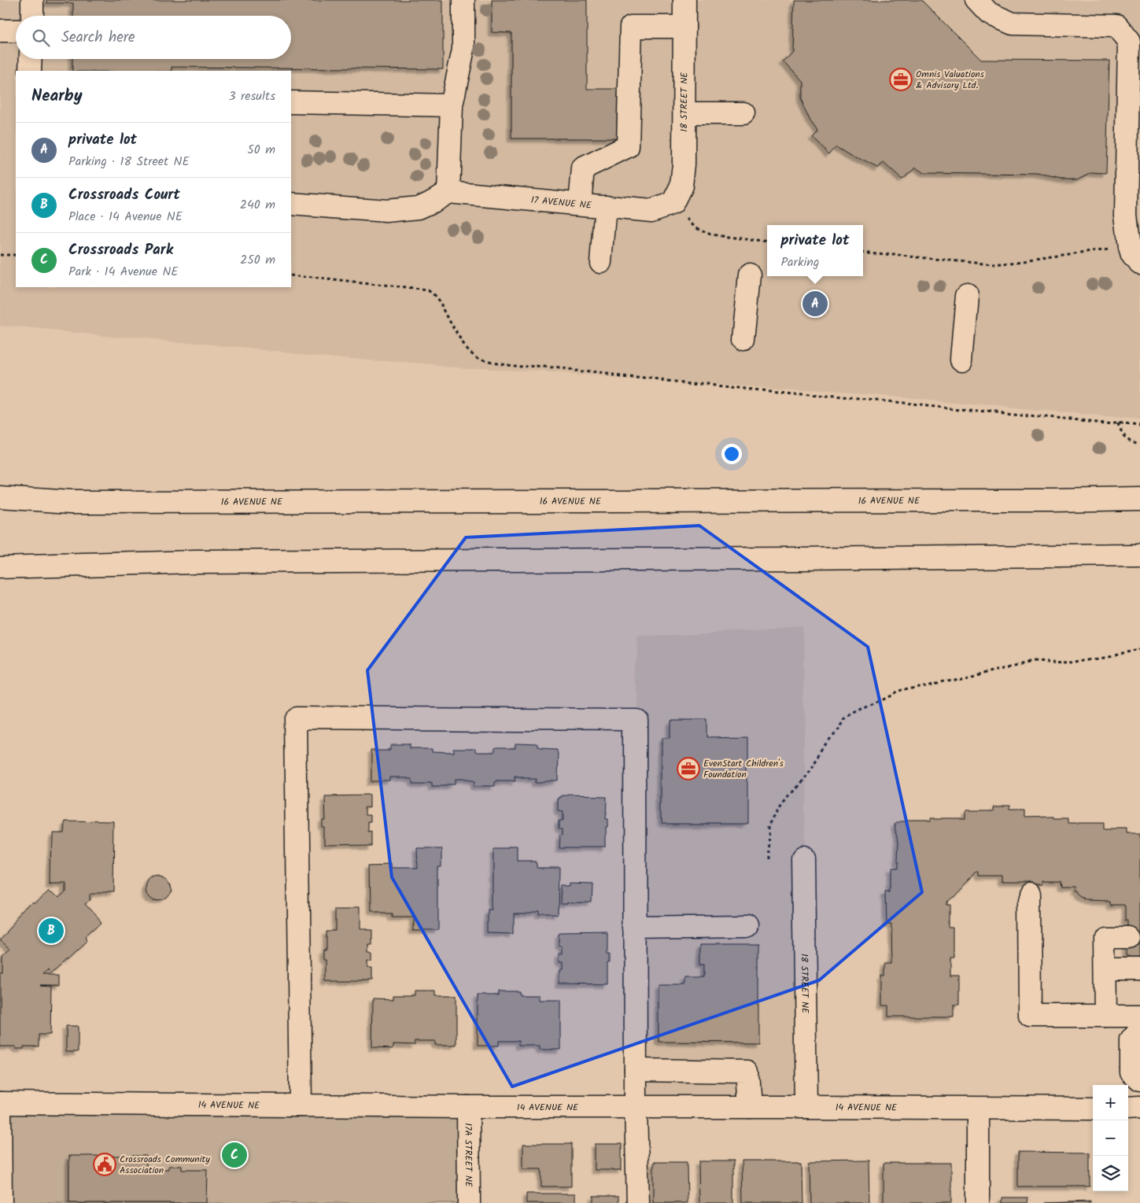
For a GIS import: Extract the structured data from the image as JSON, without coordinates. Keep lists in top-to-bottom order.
{
  "streets": {
    "main road": [
      "18 STREET NE",
      "17 AVENUE NE",
      "16 AVENUE NE",
      "14 AVENUE NE",
      "17A STREET NE"
    ]
  },
  "crossings": [
    ["18 STREET NE", "17 AVENUE NE"],
    ["18 STREET NE", "14 AVENUE NE"],
    ["14 AVENUE NE", "17A STREET NE"]
  ],
  "places": {
    "office": ["Omnis Valuations & Advisory Ltd.", "EvenStart Children's Foundation"],
    "public building": ["Crossroads Community Association"]
  },
  "page": {
    "search": "Search here",
    "heading": ["Nearby", "3 results"],
    "list": [
      {
        "mark": "A",
        "name": "private lot",
        "note": "Parking · 18 Street NE",
        "value": "50 m"
      },
      {
        "mark": "B",
        "name": "Crossroads Court",
        "note": "Place · 14 Avenue NE",
        "value": "240 m"
      },
      {
        "mark": "C",
        "name": "Crossroads Park",
        "note": "Park · 14 Avenue NE",
        "value": "250 m"
      }
    ],
    "popup": ["private lot", "Parking"],
    "pins": ["A", "B", "C"],
    "map_buttons": ["+", "−"]
  }
}
